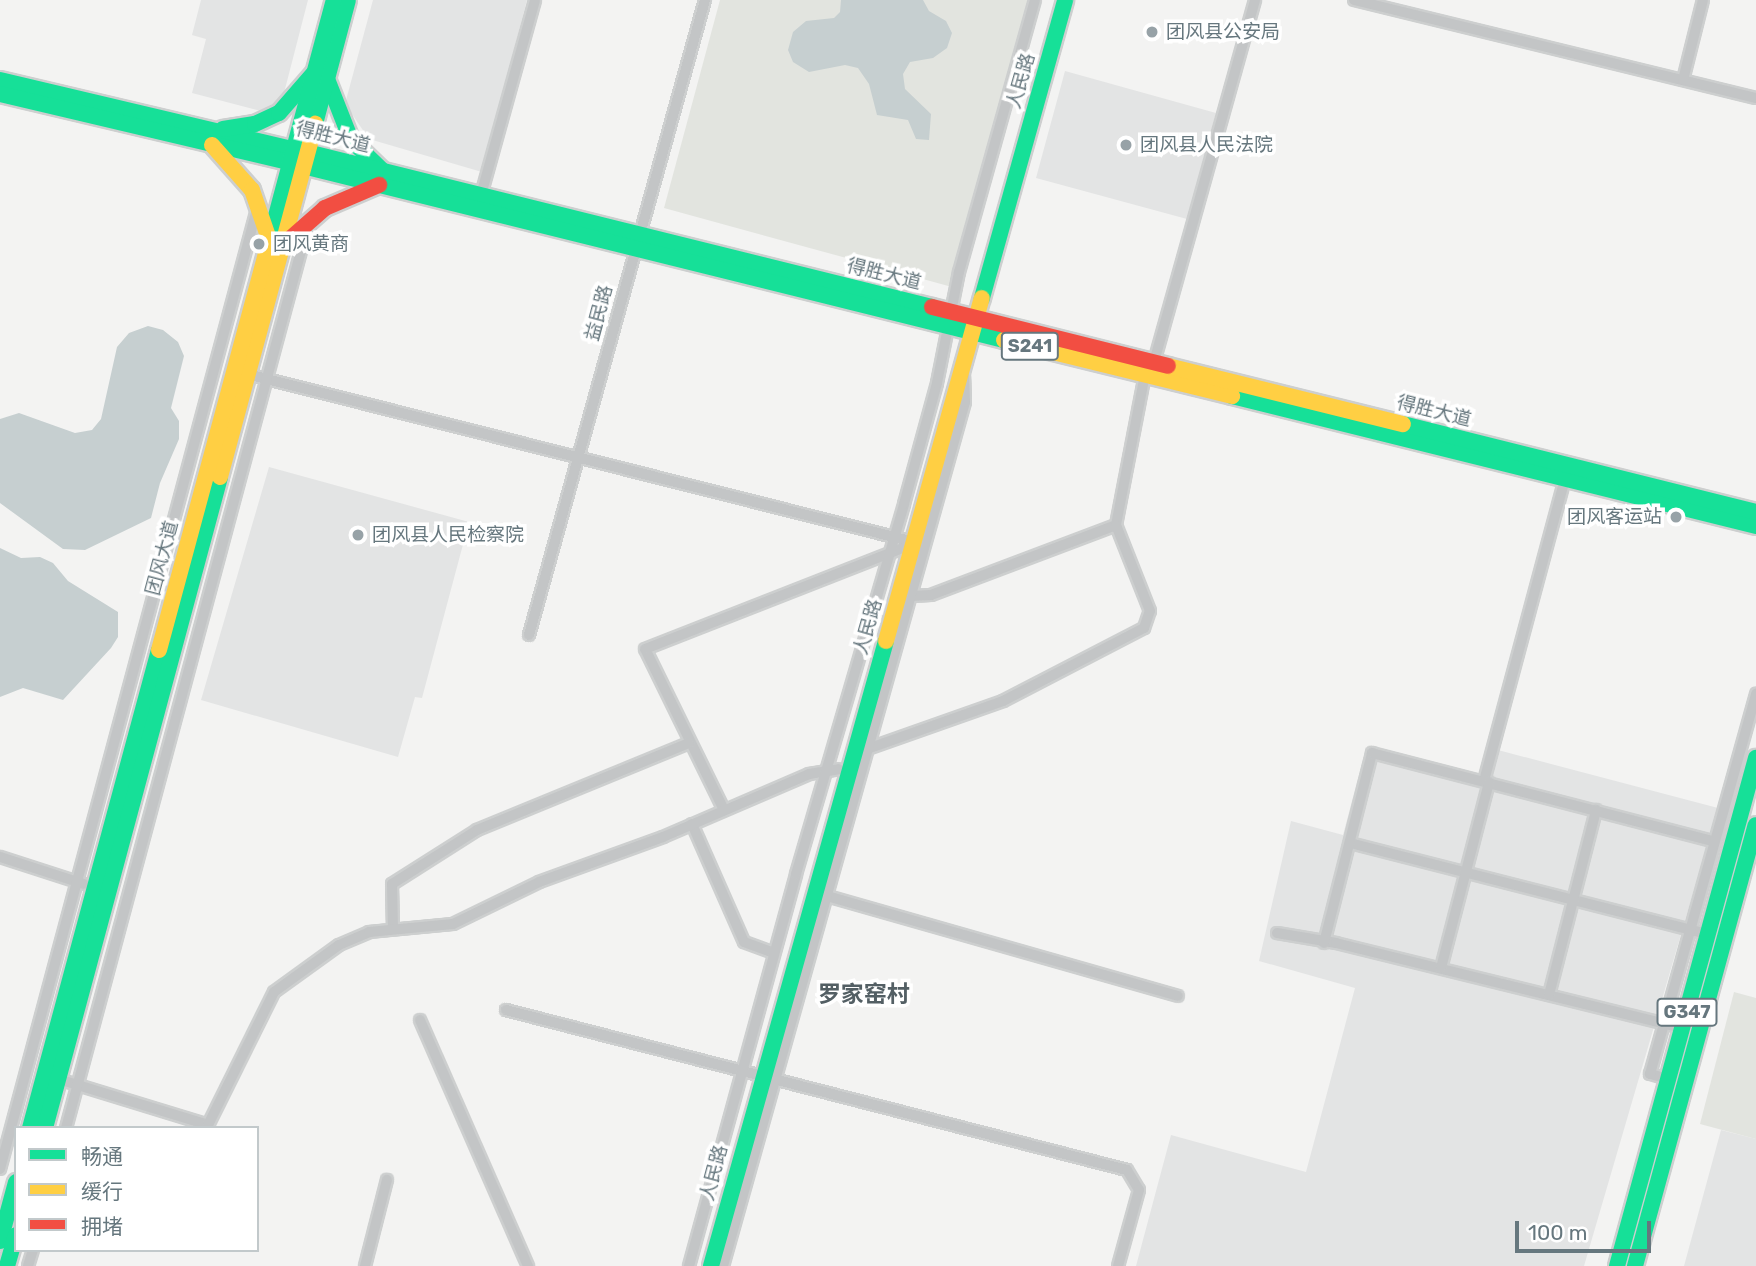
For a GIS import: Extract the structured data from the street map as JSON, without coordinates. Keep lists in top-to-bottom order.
{
  "streets": {
    "main road": [
      "人民路",
      "得胜大道",
      "S241",
      "团风大道",
      "G347"
    ],
    "street": ["益民路"]
  },
  "crossings": [
    ["人民路", "得胜大道"],
    ["得胜大道", "益民路"],
    ["得胜大道", "团风大道"]
  ],
  "districts": ["罗家窑村"],
  "places": [
    "团风县公安局",
    "团风县人民法院",
    "团风黄商",
    "团风客运站",
    "团风县人民检察院"
  ],
  "legend": ["畅通", "缓行", "拥堵"],
  "scale_bar": "100 m"
}
